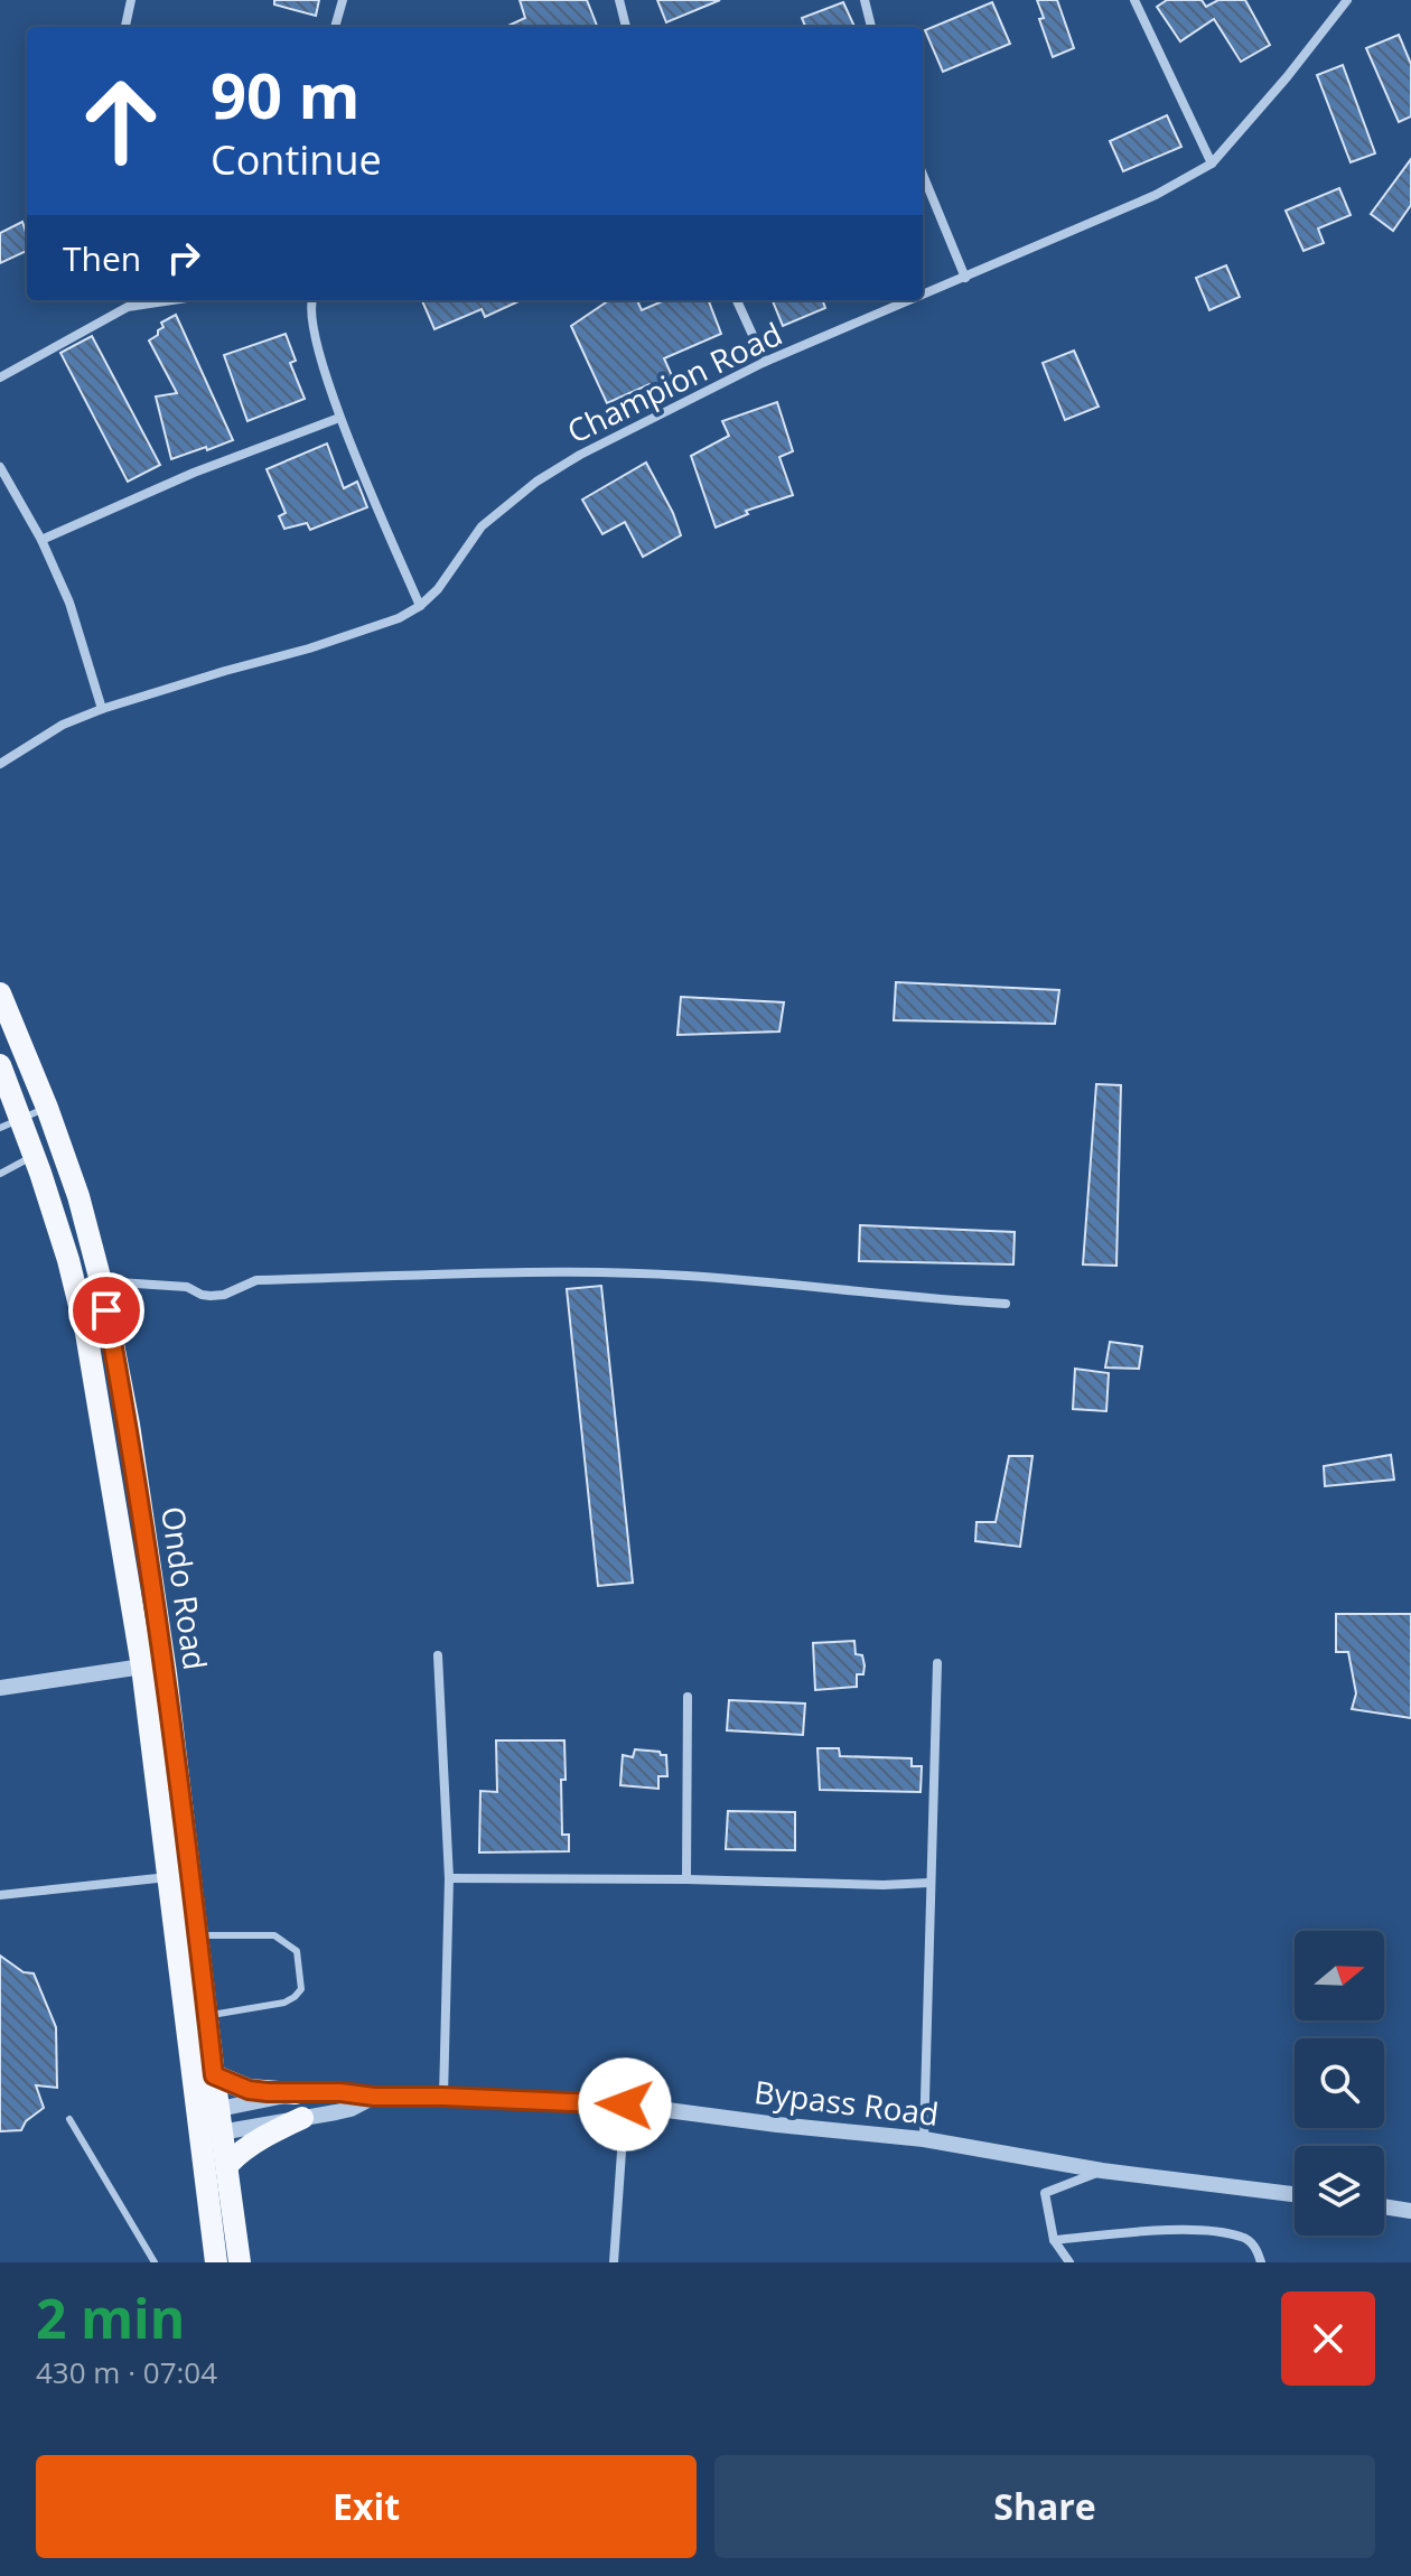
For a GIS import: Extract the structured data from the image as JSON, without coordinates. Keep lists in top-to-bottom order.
{
  "streets": {
    "main road": ["Ondo Road"],
    "street": ["Champion Road", "Bypass Road"]
  },
  "crossings": [
    ["Ondo Road", "Bypass Road"]
  ],
  "north": "right",
  "page": {
    "turn": ["90 m", "Continue"],
    "then": "Then",
    "heading": ["2 min", "430 m · 07:04"],
    "buttons": ["Exit", "Share"]
  }
}
